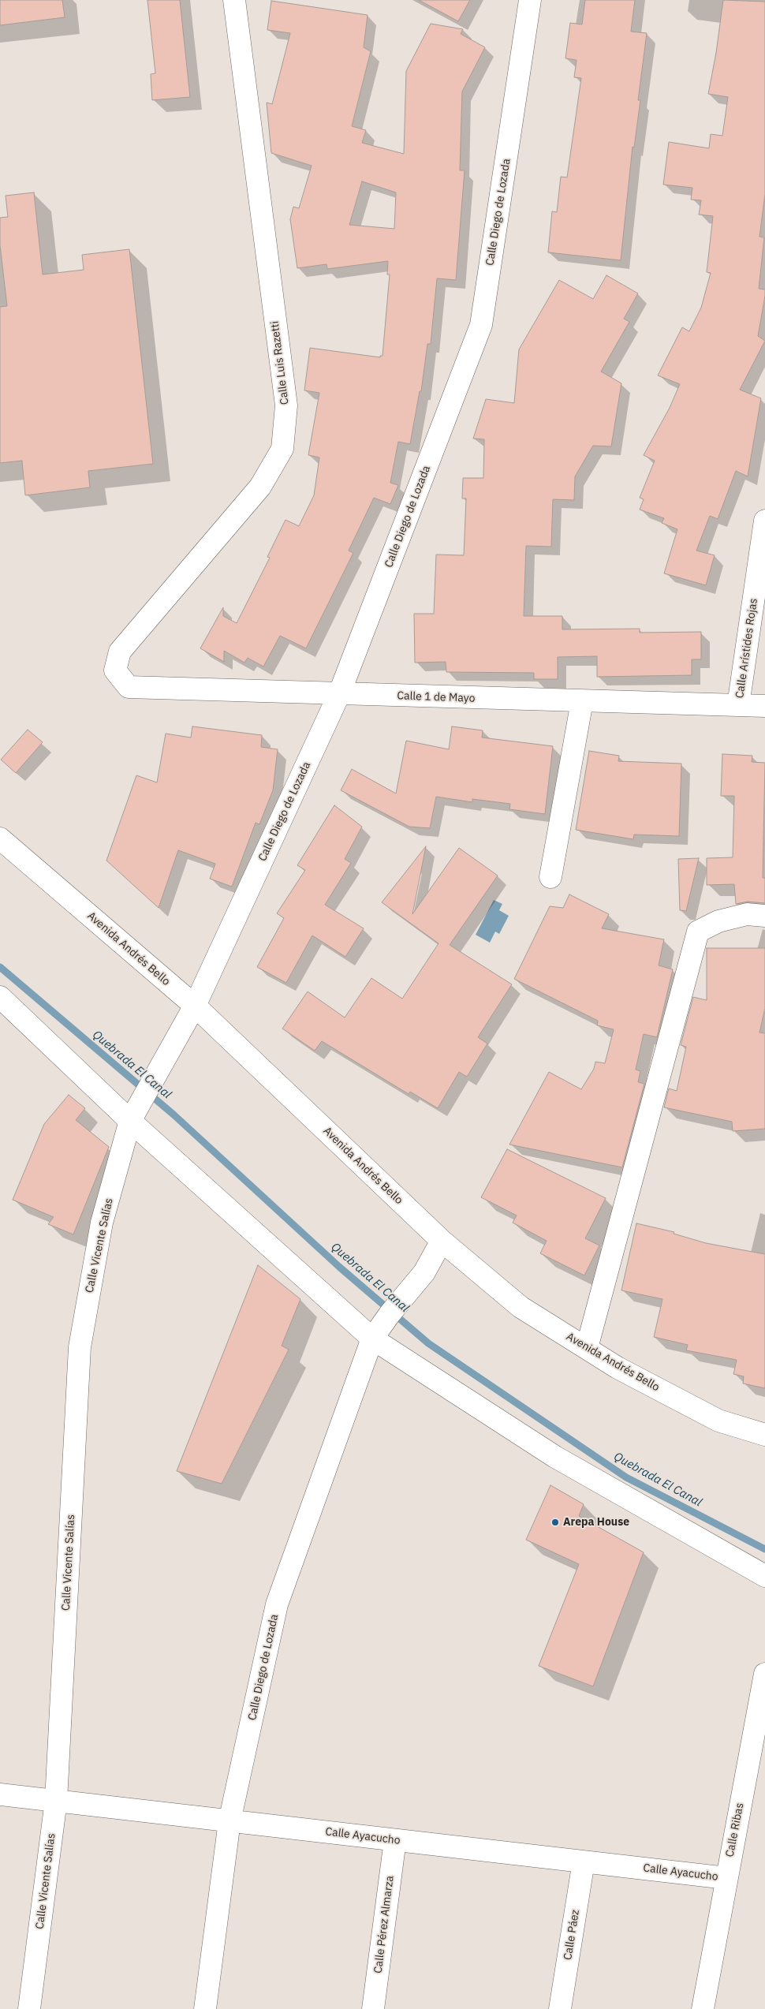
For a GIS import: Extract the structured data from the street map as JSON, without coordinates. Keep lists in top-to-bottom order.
{
  "streets": {
    "street": [
      "Calle Diego de Lozada",
      "Calle Luis Razetti",
      "Calle Arístides Rojas",
      "Calle 1 de Mayo",
      "Avenida Andrés Bello",
      "Calle Vicente Salías",
      "Calle Ribas",
      "Calle Ayacucho",
      "Calle Pérez Almarza",
      "Calle Páez"
    ]
  },
  "crossings": [
    ["Calle Diego de Lozada", "Calle 1 de Mayo"],
    ["Calle Diego de Lozada", "Avenida Andrés Bello"],
    ["Calle Diego de Lozada", "Calle Vicente Salías"],
    ["Calle Diego de Lozada", "Calle Ayacucho"],
    ["Calle Luis Razetti", "Calle 1 de Mayo"],
    ["Calle Arístides Rojas", "Calle 1 de Mayo"],
    ["Calle Vicente Salías", "Calle Ayacucho"],
    ["Calle Ribas", "Calle Ayacucho"],
    ["Calle Ayacucho", "Calle Pérez Almarza"],
    ["Calle Ayacucho", "Calle Páez"]
  ],
  "water": ["Quebrada El Canal"],
  "places": ["Arepa House"]
}
